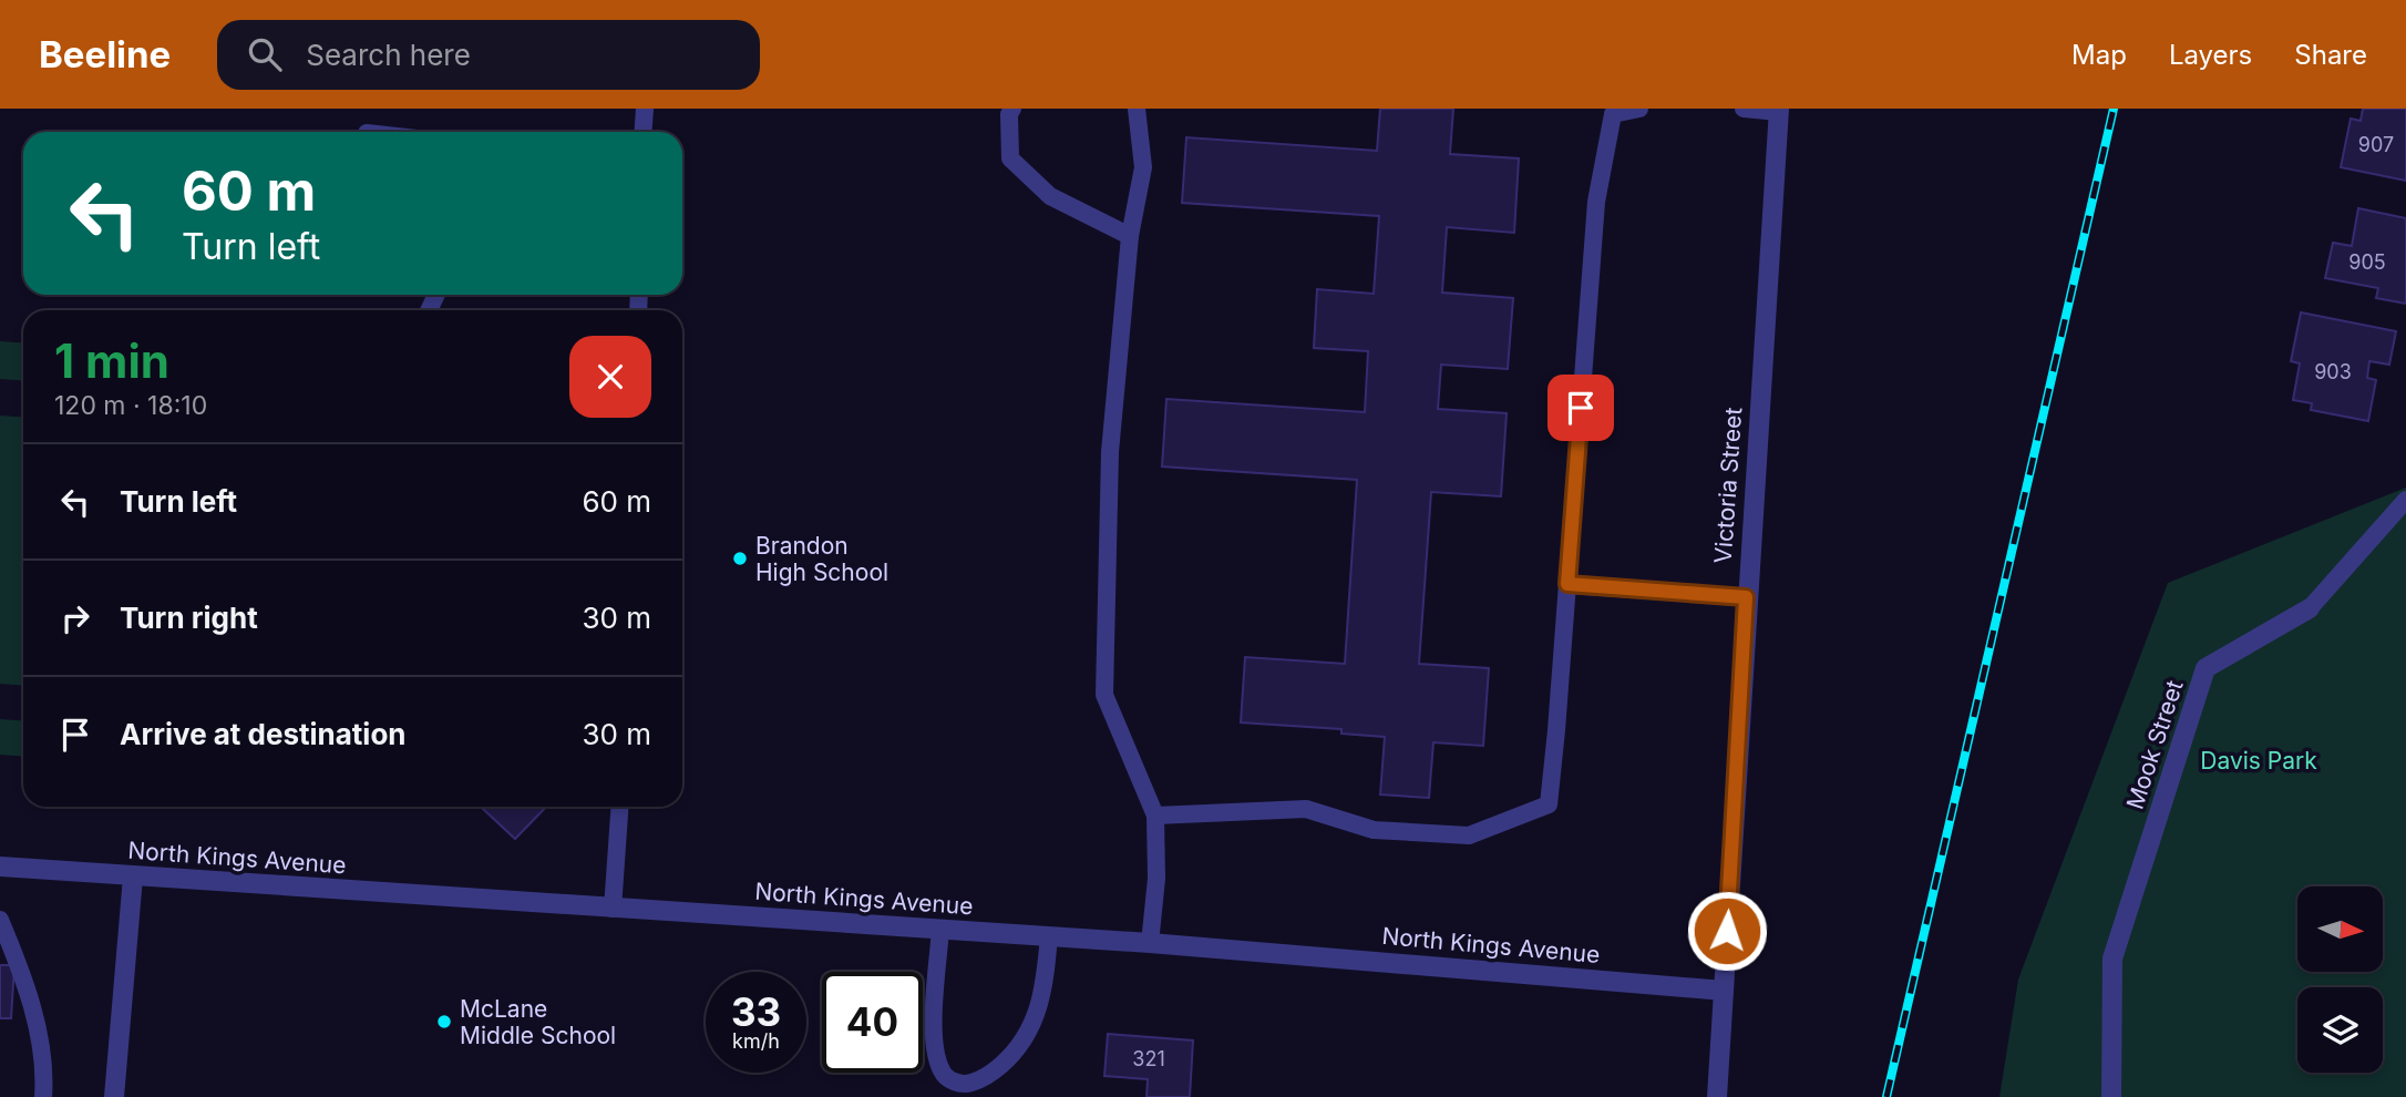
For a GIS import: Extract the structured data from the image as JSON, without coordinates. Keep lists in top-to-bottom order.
{
  "streets": {
    "street": ["Victoria Street", "Mook Street", "North Kings Avenue"]
  },
  "crossings": [
    ["Victoria Street", "North Kings Avenue"]
  ],
  "parks": ["Davis Park"],
  "places": ["Brandon High School", "McLane Middle School"],
  "house_numbers": [
    "907",
    "905",
    "903",
    "321"
  ],
  "north": "right",
  "page": {
    "header": "Beeline",
    "search": "Search here",
    "nav": ["Map", "Layers", "Share"],
    "turn": ["60 m", "Turn left"],
    "heading": ["1 min", "120 m · 18:10"],
    "list": [
      {
        "name": "Turn left",
        "value": "60 m"
      },
      {
        "name": "Turn right",
        "value": "30 m"
      },
      {
        "name": "Arrive at destination",
        "value": "30 m"
      }
    ],
    "speed": "33 km/h",
    "limit": "40"
  }
}
